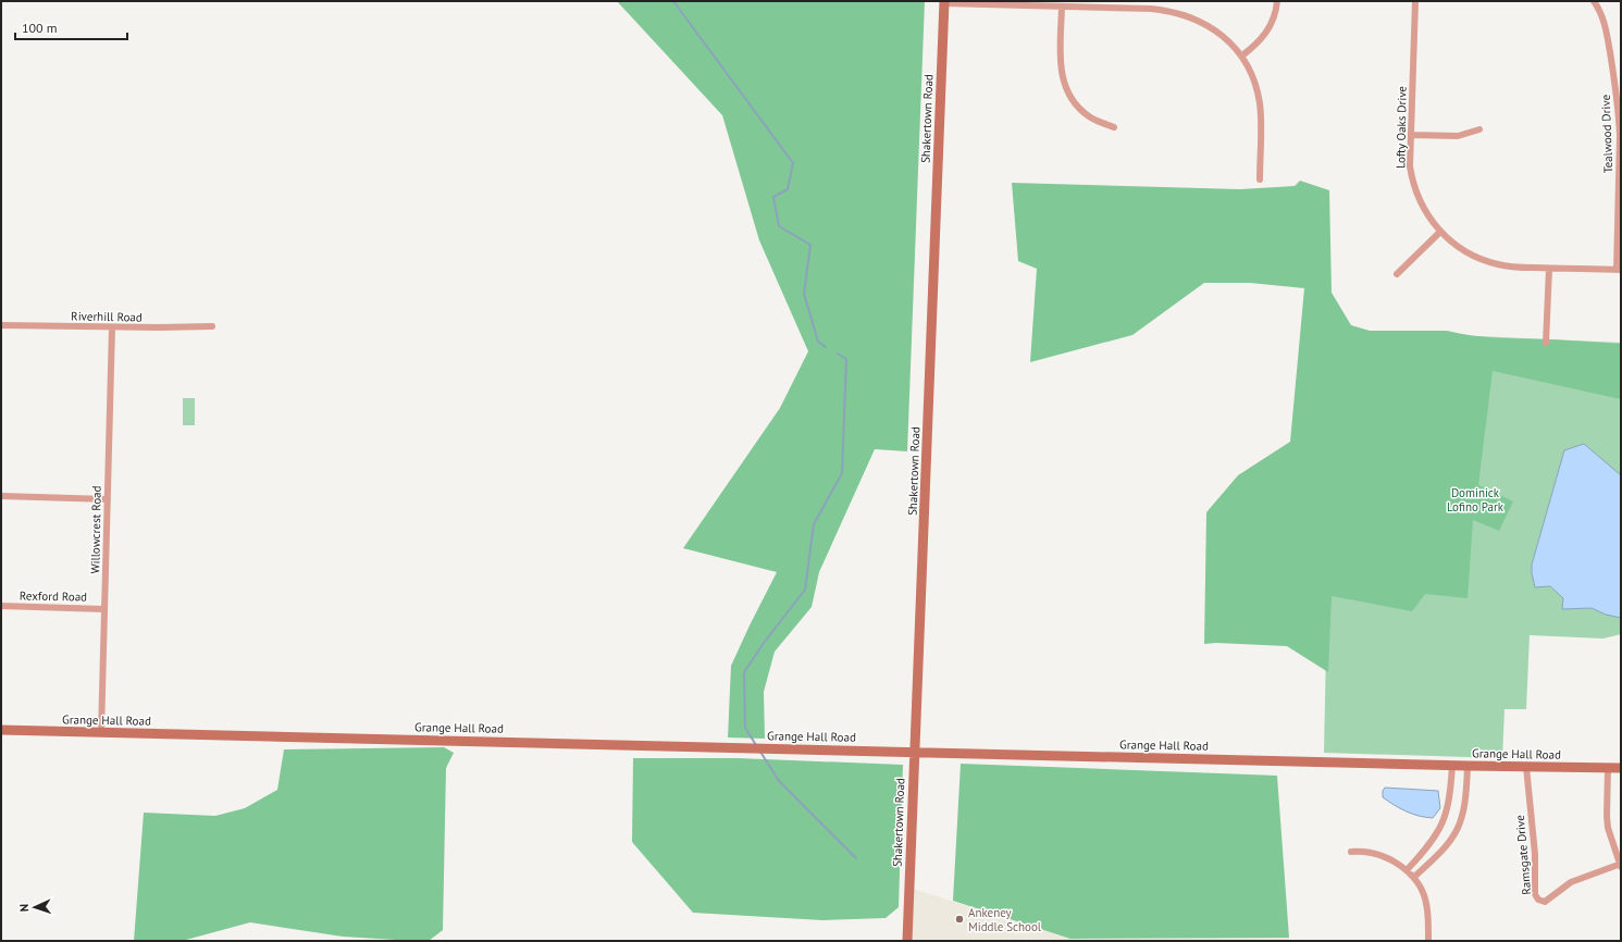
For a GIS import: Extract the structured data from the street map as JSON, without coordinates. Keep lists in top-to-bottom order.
{
  "streets": {
    "street": [
      "Shakertown Road",
      "Lofty Oaks Drive",
      "Tealwood Drive",
      "Riverhill Road",
      "Willowcrest Road",
      "Rexford Road",
      "Grange Hall Road",
      "Ramsgate Drive"
    ]
  },
  "crossings": [
    ["Shakertown Road", "Grange Hall Road"],
    ["Lofty Oaks Drive", "Tealwood Drive"],
    ["Riverhill Road", "Willowcrest Road"],
    ["Willowcrest Road", "Rexford Road"],
    ["Willowcrest Road", "Grange Hall Road"],
    ["Grange Hall Road", "Ramsgate Drive"]
  ],
  "parks": ["Dominick Lofino Park"],
  "places": ["Ankeney Middle School"],
  "scale_bar": "100 m",
  "north": "left"
}
